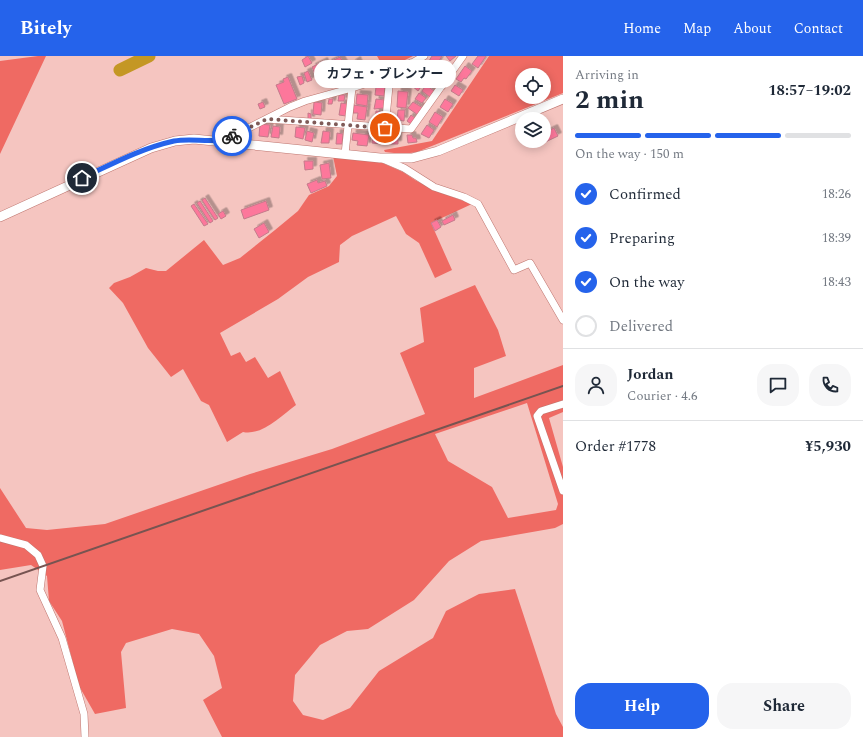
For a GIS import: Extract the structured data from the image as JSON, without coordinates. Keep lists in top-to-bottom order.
{
  "places": ["カフェ・ブレンナー"],
  "page": {
    "header": "Bitely",
    "nav": [
      "Home",
      "Map",
      "About",
      "Contact"
    ],
    "heading": ["2 min", "Arriving in", "18:57–19:02"],
    "panel": [
      "Jordan",
      "Courier · 4.6",
      "Order #1778",
      "¥5,930"
    ],
    "bubble": "カフェ・ブレンナー",
    "bar": "On the way · 150 m",
    "list": [
      ["Confirmed", "18:26"],
      ["Preparing", "18:39"],
      ["On the way", "18:43"],
      "Delivered"
    ],
    "buttons": ["Help", "Share"]
  }
}
